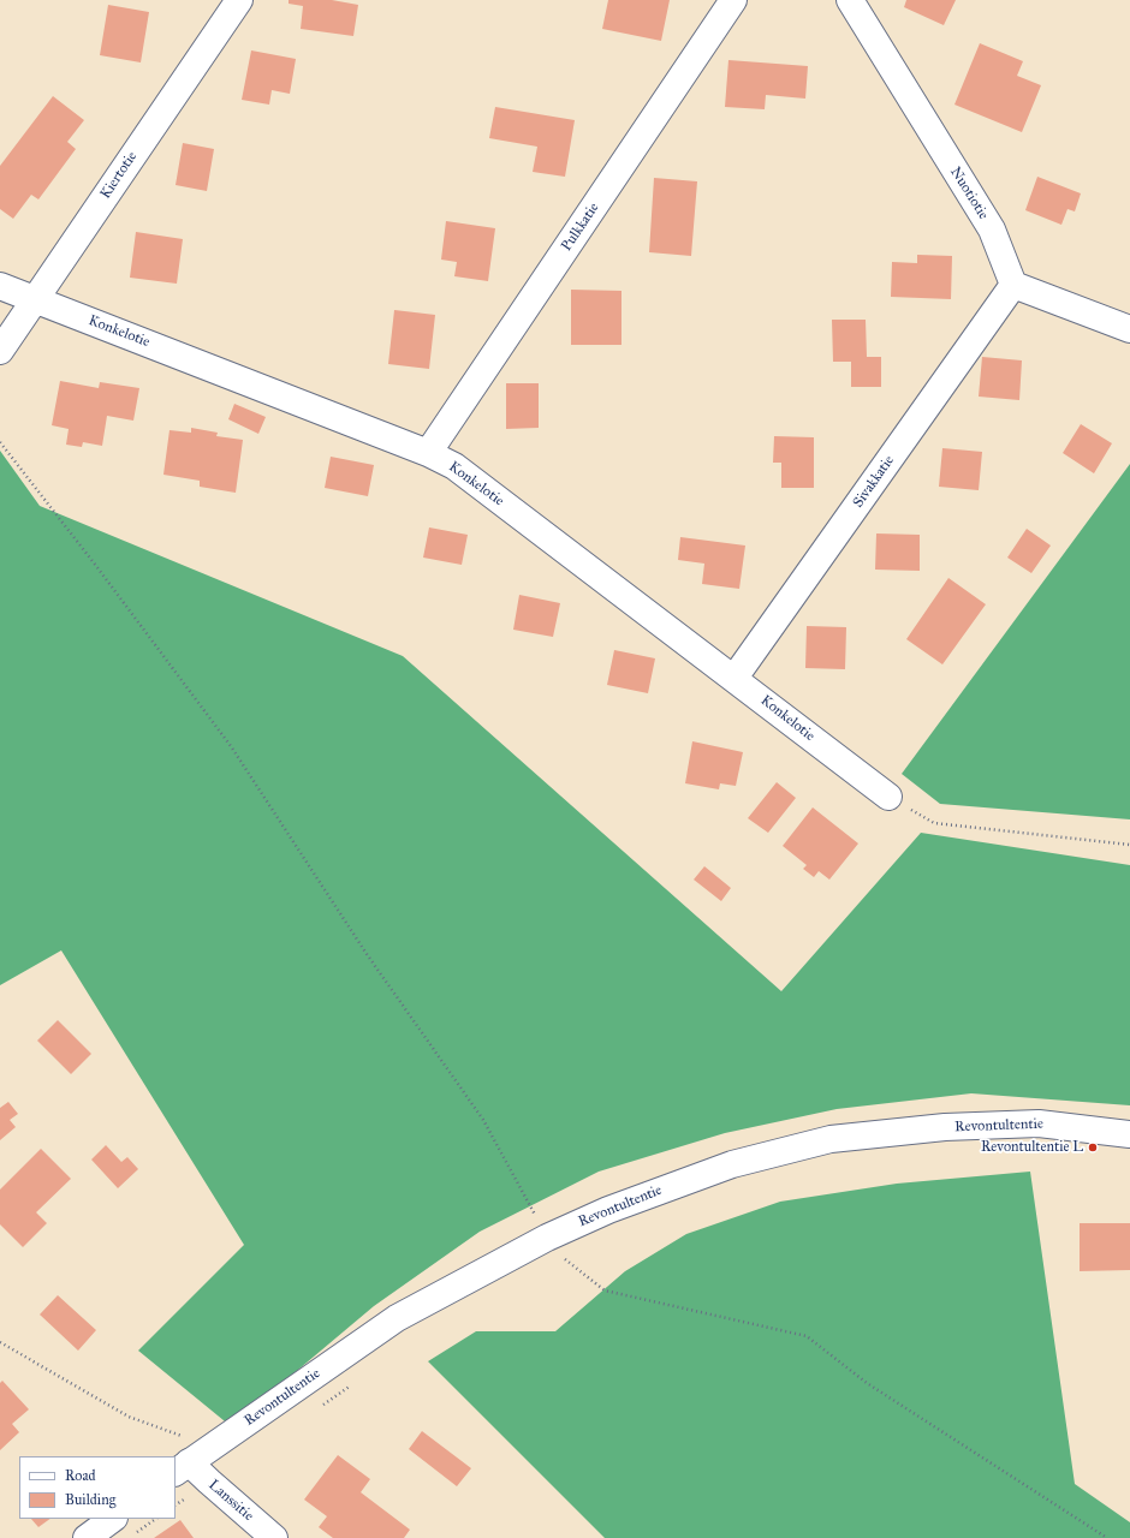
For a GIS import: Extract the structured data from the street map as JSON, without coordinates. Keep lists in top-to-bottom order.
{
  "streets": {
    "street": [
      "Kiertotie",
      "Nuotiotie",
      "Pulkkatie",
      "Konkelotie",
      "Sivakkatie",
      "Revontultentie",
      "Lanssitie"
    ]
  },
  "crossings": [
    ["Kiertotie", "Konkelotie"],
    ["Nuotiotie", "Sivakkatie"],
    ["Pulkkatie", "Konkelotie"],
    ["Konkelotie", "Sivakkatie"],
    ["Revontultentie", "Lanssitie"]
  ],
  "places": ["Revontultentie L"],
  "legend": ["Road", "Building"]
}
